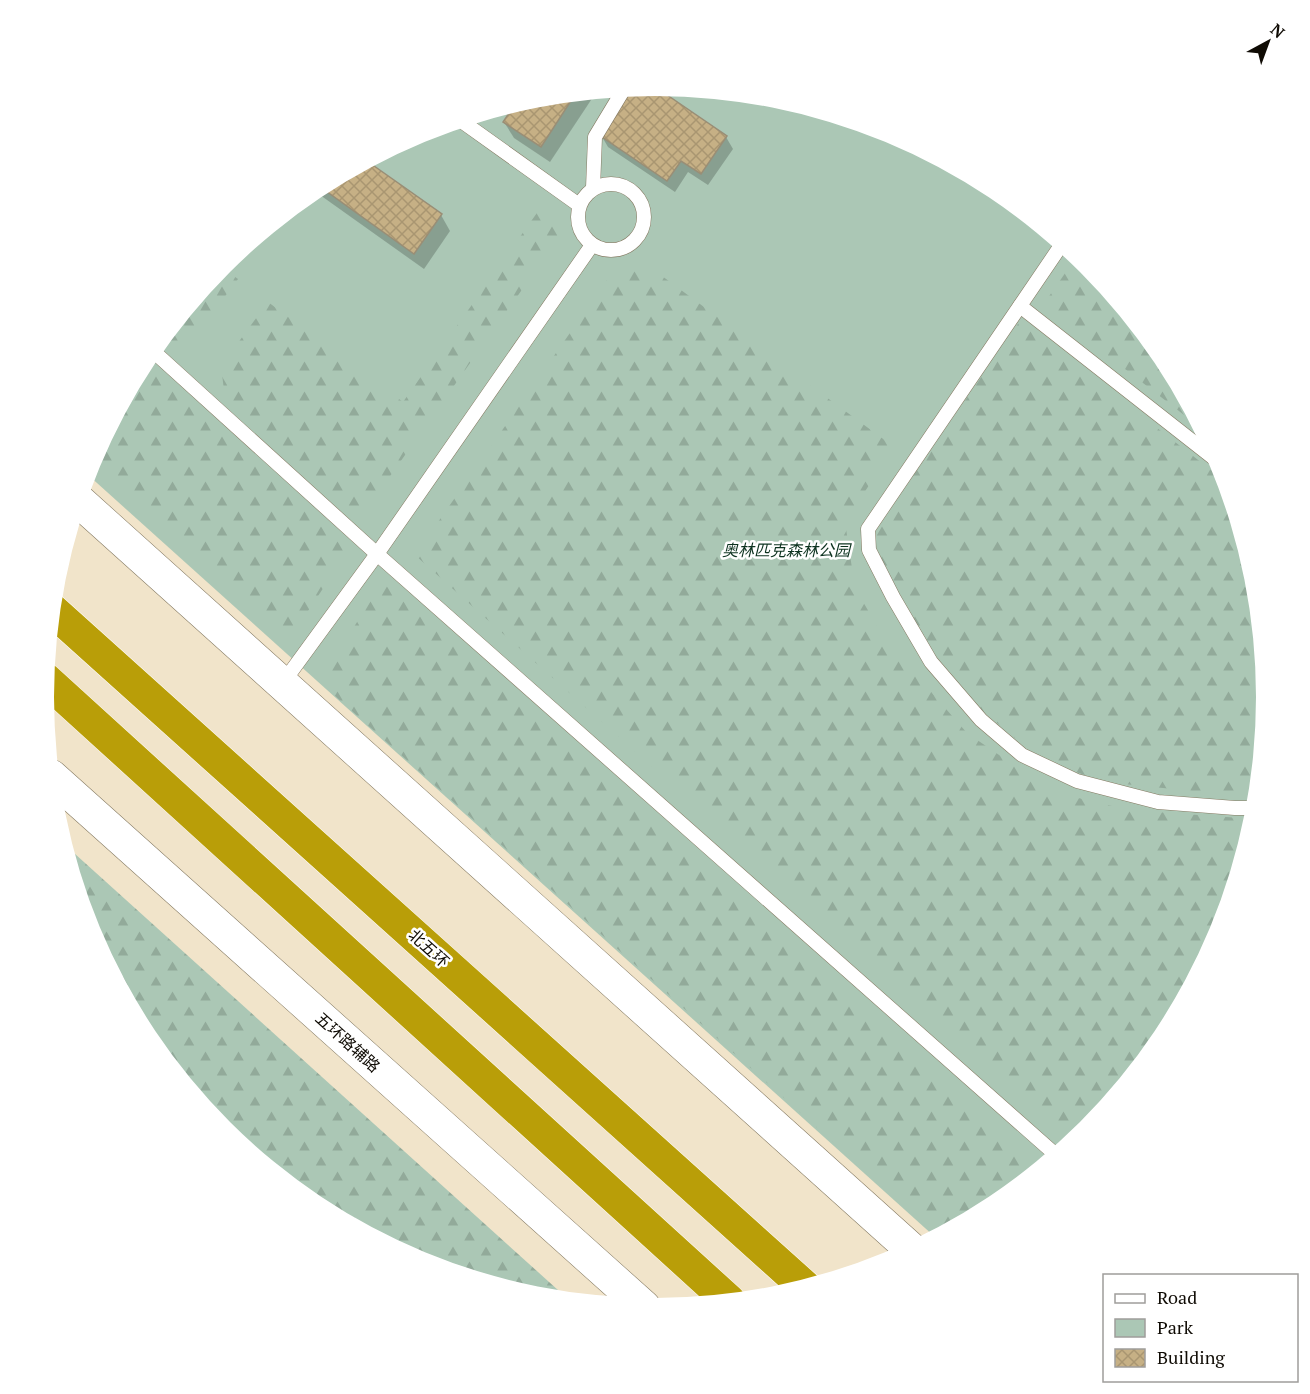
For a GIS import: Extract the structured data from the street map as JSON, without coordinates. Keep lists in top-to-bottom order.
{
  "streets": {
    "highway": ["北五环"],
    "street": ["五环路辅路"]
  },
  "parks": ["奥林匹克森林公园"],
  "legend": ["Road", "Park", "Building"],
  "north": "top right"
}
